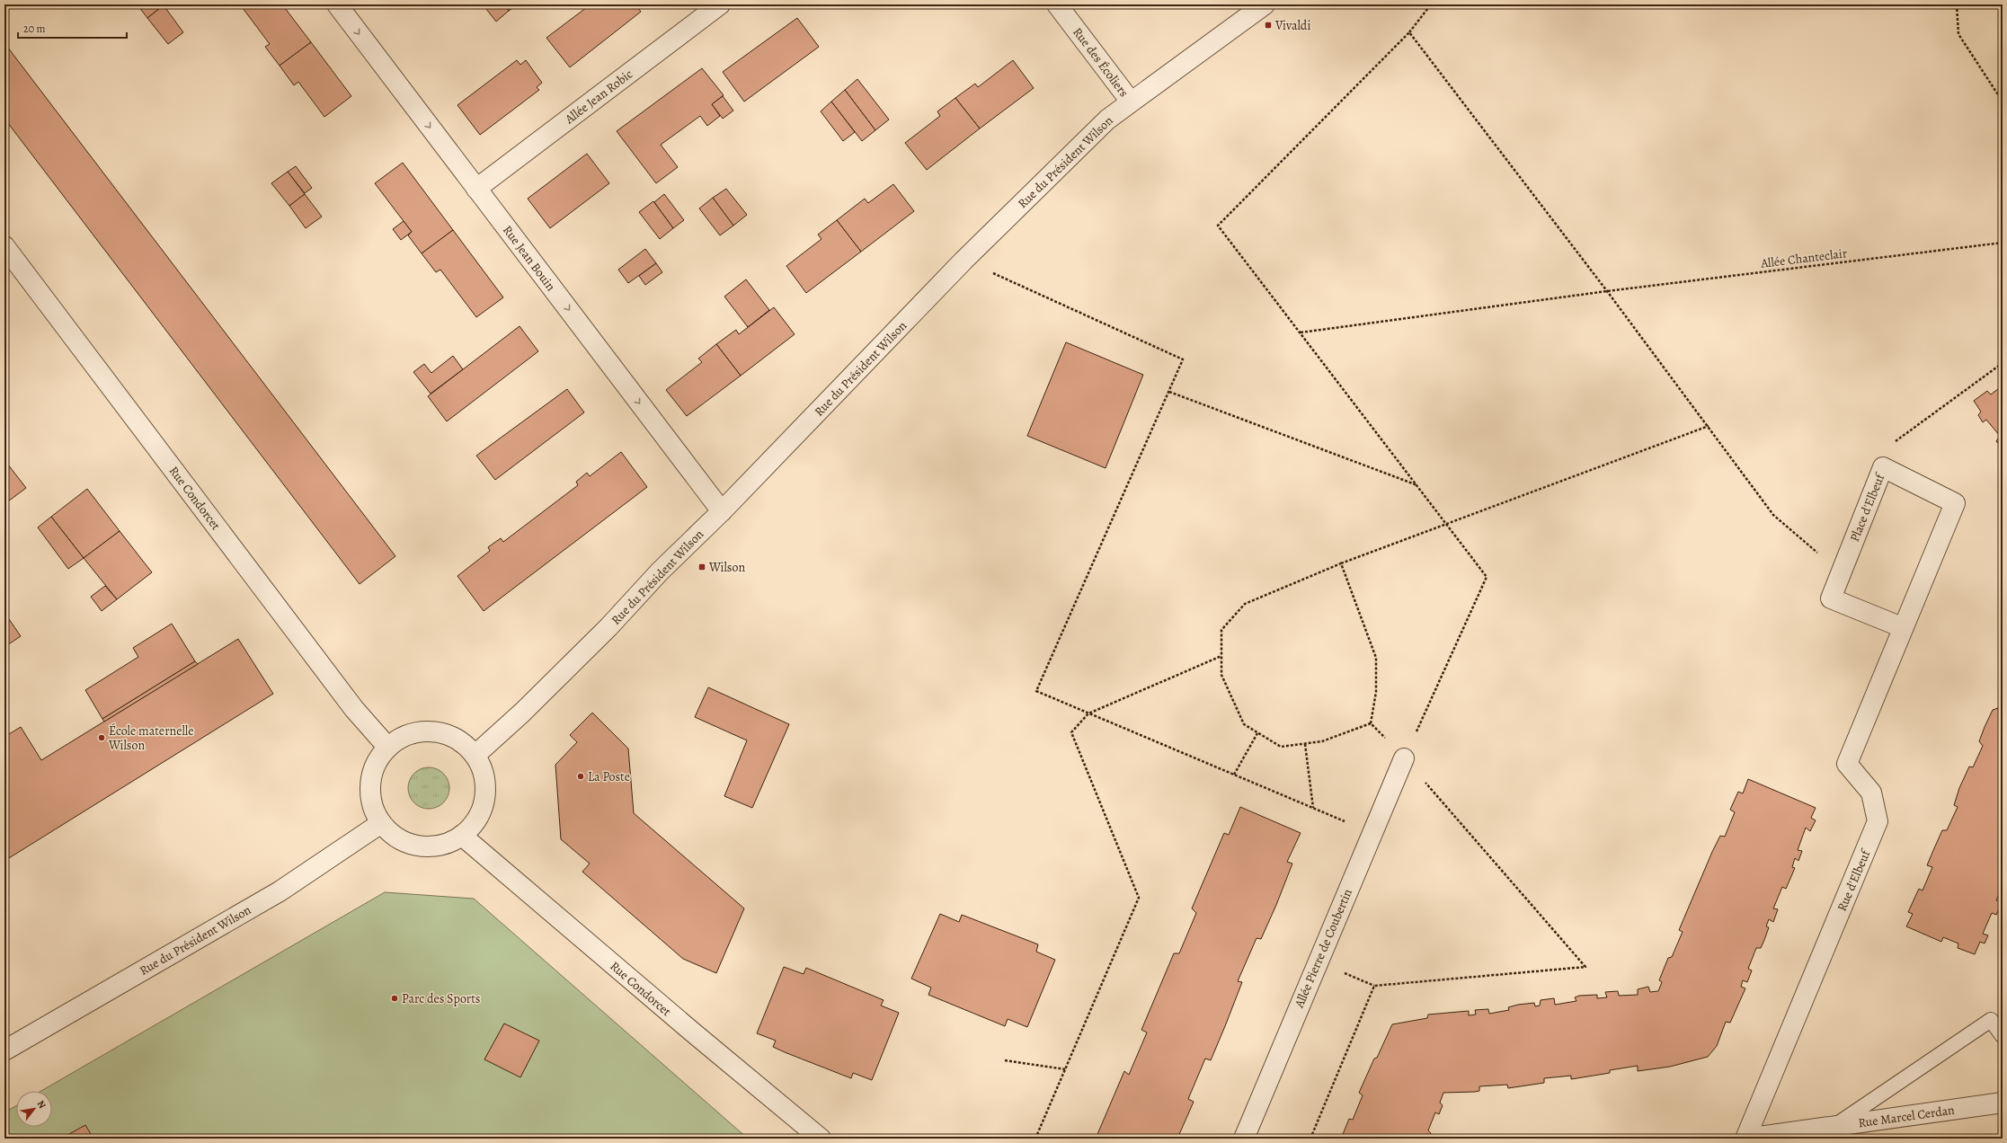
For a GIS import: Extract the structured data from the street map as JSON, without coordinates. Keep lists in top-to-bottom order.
{
  "streets": {
    "street": [
      "Rue des Écoliers",
      "Allée Jean Robic",
      "Rue du Président Wilson",
      "Rue Jean Bouin",
      "Rue Condorcet",
      "Place d'Elbeuf",
      "Rue d'Elbeuf",
      "Allée Pierre de Coubertin",
      "Rue Marcel Cerdan"
    ],
    "path": ["Allée Chanteclair"]
  },
  "crossings": [
    ["Rue des Écoliers", "Rue du Président Wilson"],
    ["Allée Jean Robic", "Rue Jean Bouin"],
    ["Rue du Président Wilson", "Rue Jean Bouin"],
    ["Rue du Président Wilson", "Rue Condorcet"],
    ["Place d'Elbeuf", "Rue d'Elbeuf"],
    ["Rue d'Elbeuf", "Rue Marcel Cerdan"]
  ],
  "one_way": ["Rue Jean Bouin"],
  "places": {
    "transit": ["Vivaldi", "Wilson"],
    "other": ["École maternelle Wilson", "La Poste", "Parc des Sports"]
  },
  "scale_bar": "20 m",
  "north": "top right"
}
